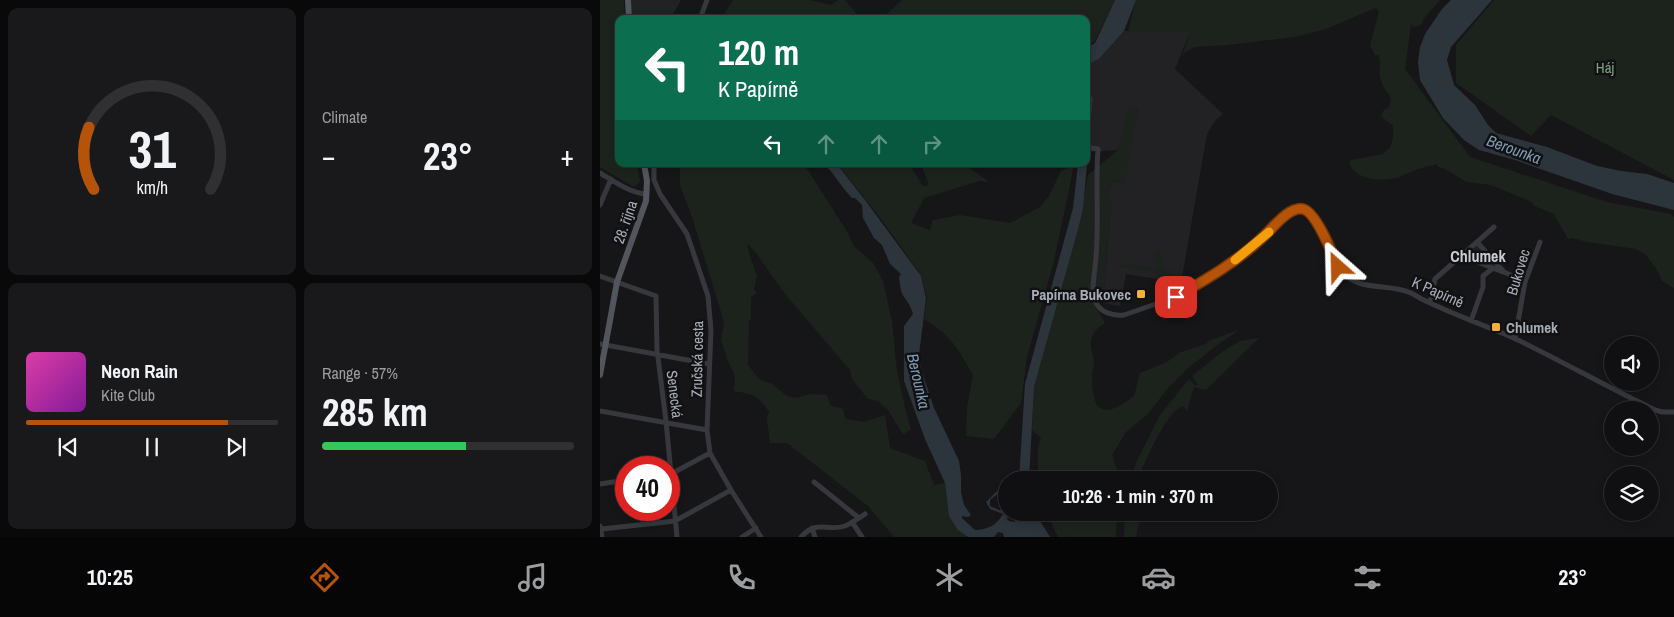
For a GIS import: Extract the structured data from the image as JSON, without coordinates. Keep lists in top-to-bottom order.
{
  "streets": {
    "main road": ["28. října"],
    "street": [
      "Bukovec",
      "K Papírně",
      "Zručská cesta",
      "Senecká"
    ]
  },
  "crossings": [
    ["28. října", "Zručská cesta"],
    ["28. října", "Senecká"],
    ["Bukovec", "K Papírně"]
  ],
  "districts": ["Chlumek"],
  "water": ["Berounka"],
  "parks": ["Háj"],
  "places": {
    "transit": ["Papírna Bukovec", "Chlumek"]
  },
  "page": {
    "tile": [
      "Climate",
      ["Range · 57%", "285 km"]
    ],
    "turn": ["120 m", "K Papírně"],
    "heat": ["−", "23°", "+"],
    "song": ["Neon Rain", "Kite Club"],
    "limit": "40",
    "trip": "10:26 · 1 min · 370 m",
    "tabs": ["10:25", "23°"],
    "gauge": ["31", "km/h"]
  }
}
